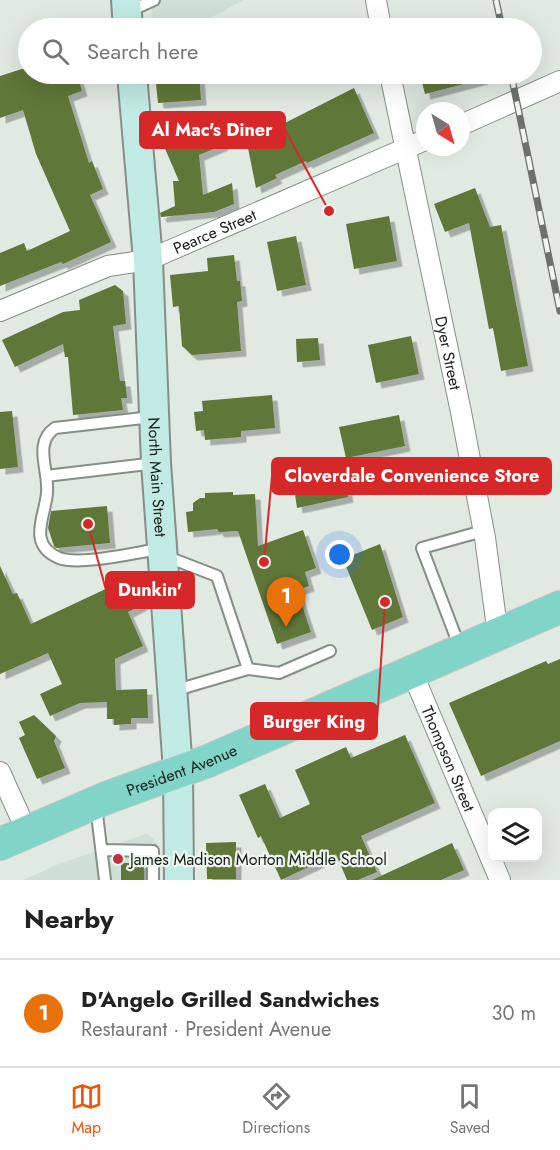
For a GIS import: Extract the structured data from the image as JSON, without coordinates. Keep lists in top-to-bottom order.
{
  "streets": {
    "main road": ["North Main Street", "President Avenue"],
    "street": ["Pearce Street", "Dyer Street", "Thompson Street"]
  },
  "crossings": [
    ["Pearce Street", "Dyer Street"],
    ["Pearce Street", "North Main Street"],
    ["Dyer Street", "President Avenue"],
    ["North Main Street", "President Avenue"],
    ["Thompson Street", "President Avenue"]
  ],
  "places": [
    "Al Mac's Diner",
    "Dunkin'",
    "Cloverdale Convenience Store",
    "Burger King",
    "James Madison Morton Middle School"
  ],
  "north": "bottom right",
  "page": {
    "search": "Search here",
    "pins": "1",
    "heading": "Nearby",
    "list": [
      {
        "mark": "1",
        "name": "D'Angelo Grilled Sandwiches",
        "note": "Restaurant · President Avenue",
        "value": "30 m"
      }
    ],
    "nav": ["Map", "Directions", "Saved"]
  }
}
